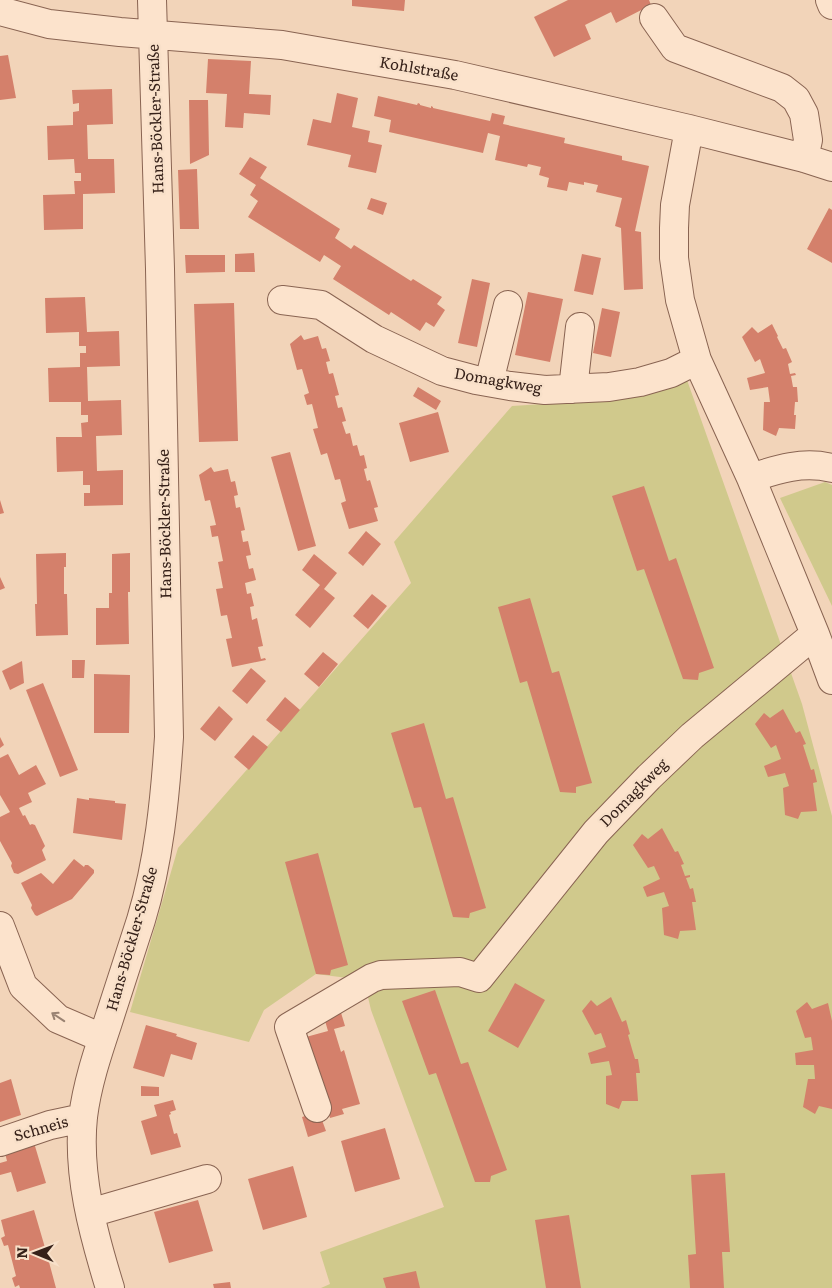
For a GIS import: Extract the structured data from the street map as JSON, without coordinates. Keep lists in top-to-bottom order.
{
  "streets": {
    "street": [
      "Kohlstraße",
      "Hans-Böckler-Straße",
      "Domagkweg",
      "Schneis"
    ]
  },
  "crossings": [
    ["Kohlstraße", "Hans-Böckler-Straße"],
    ["Hans-Böckler-Straße", "Schneis"]
  ],
  "north": "left"
}
